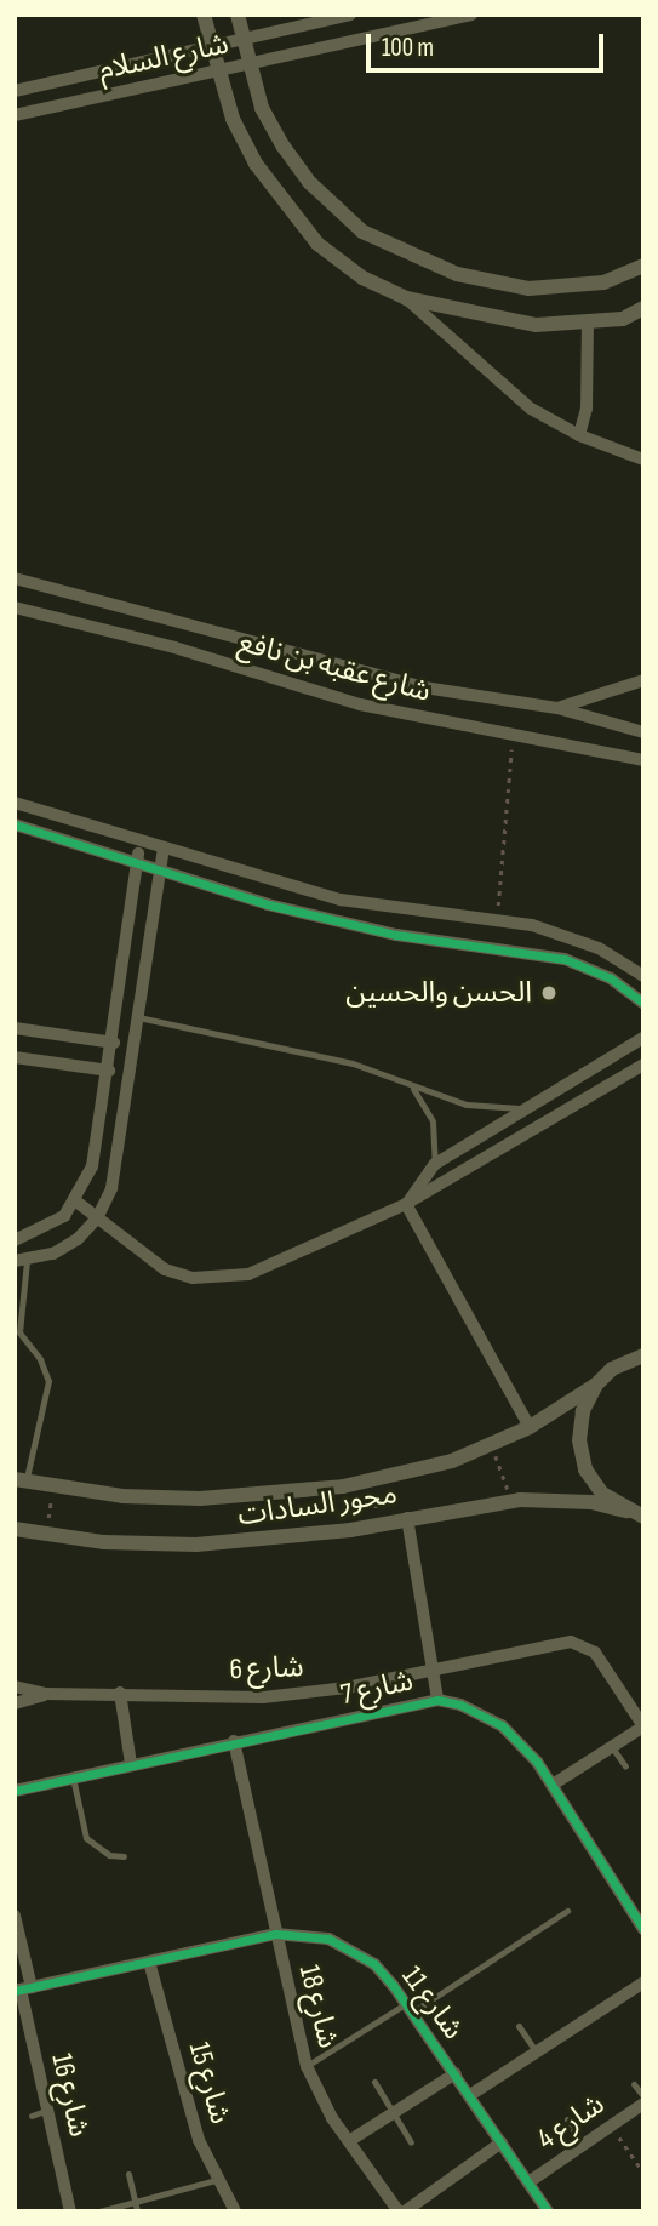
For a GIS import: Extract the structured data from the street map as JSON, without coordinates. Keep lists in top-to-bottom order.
{
  "streets": {
    "street": [
      "شارع السلام",
      "شارع عقبه بن نافع",
      "محور السادات",
      "شارع 6",
      "شارع 7",
      "شارع 11",
      "شارع 18",
      "شارع 15",
      "شارع 16",
      "شارع 4"
    ]
  },
  "crossings": [
    ["شارع 7", "شارع 18"],
    ["شارع 11", "شارع 18"],
    ["شارع 11", "شارع 15"],
    ["شارع 11", "شارع 16"],
    ["شارع 11", "شارع 4"],
    ["شارع 18", "شارع 4"]
  ],
  "places": ["الحسن والحسين"],
  "scale_bar": "100 m"
}
